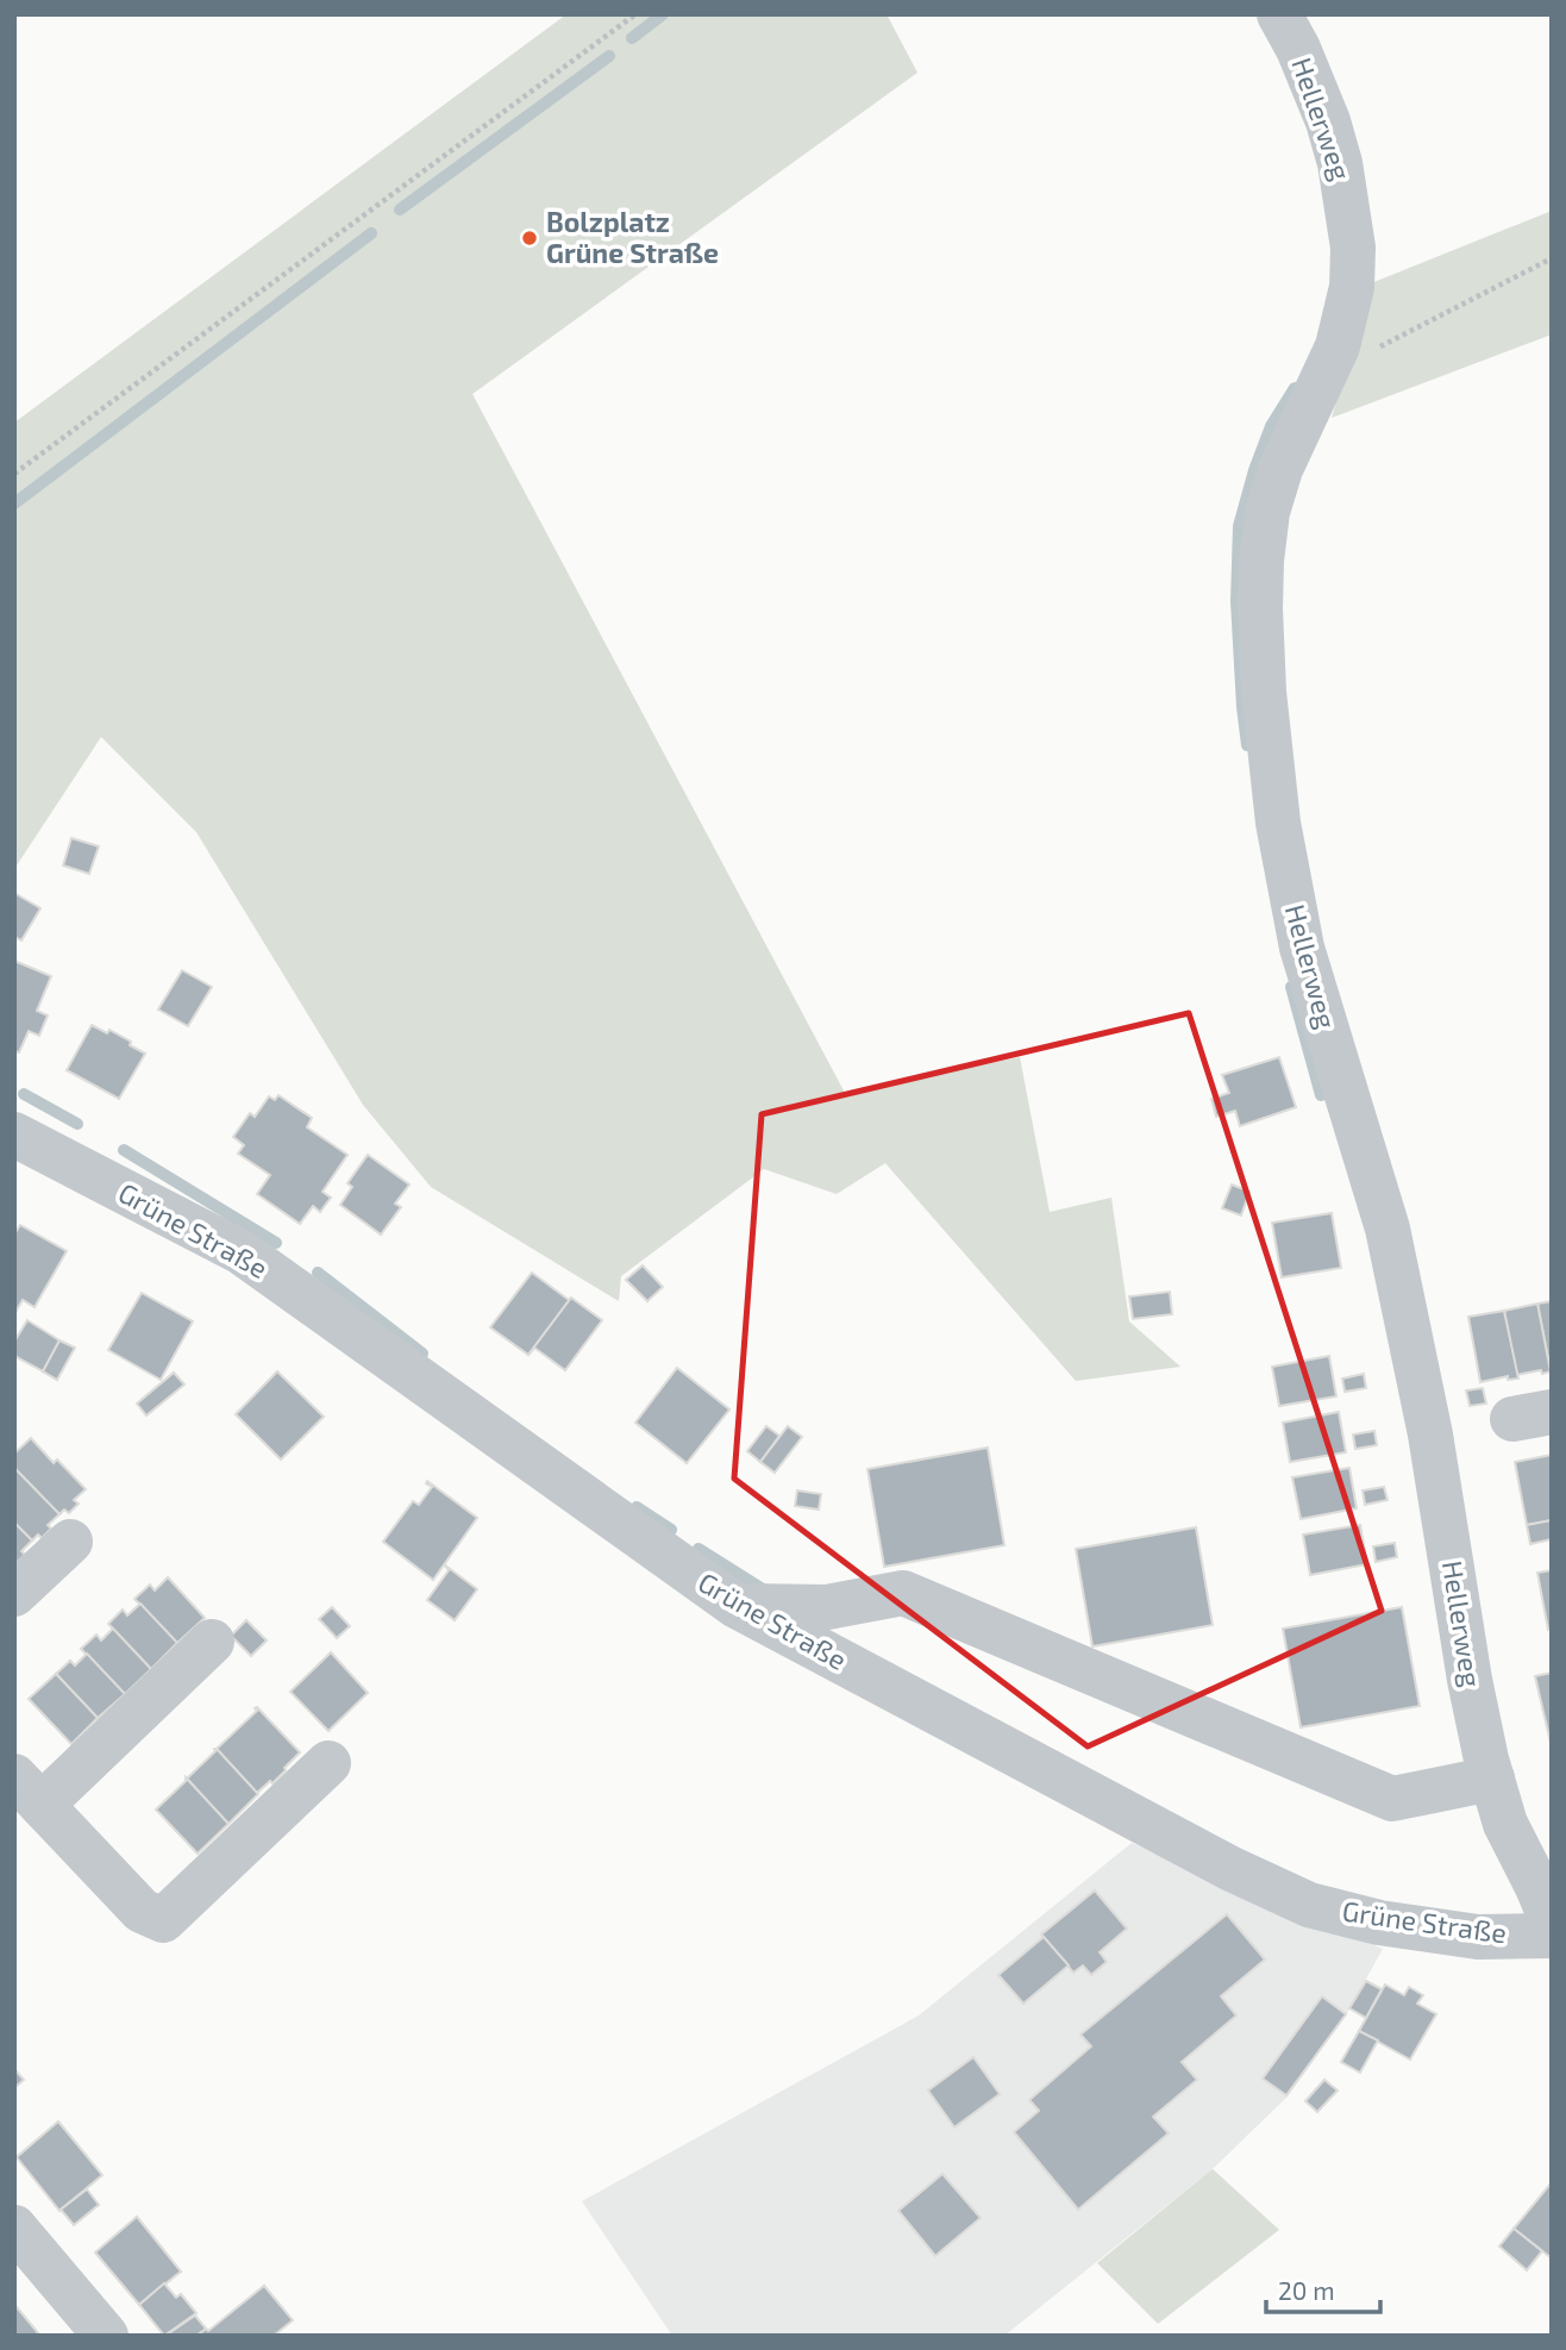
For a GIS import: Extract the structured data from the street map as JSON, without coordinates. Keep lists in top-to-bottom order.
{
  "streets": {
    "street": ["Hellerweg", "Grüne Straße"]
  },
  "places": ["Bolzplatz Grüne Straße"],
  "scale_bar": "20 m"
}
